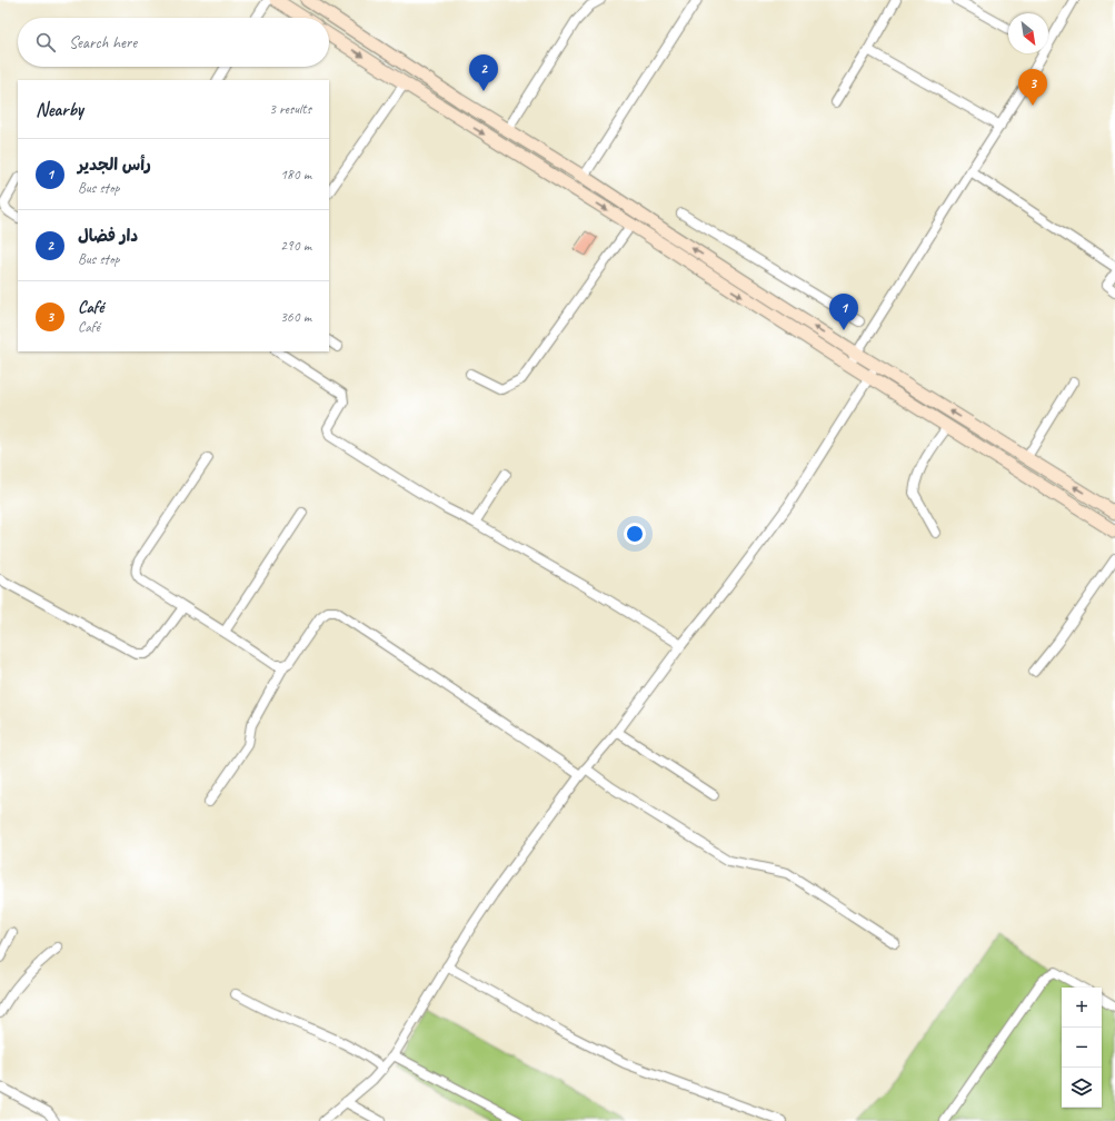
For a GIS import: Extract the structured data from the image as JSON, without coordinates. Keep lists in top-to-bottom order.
{
  "north": "bottom right",
  "page": {
    "search": "Search here",
    "pins": ["2", "3", "1"],
    "heading": ["Nearby", "3 results"],
    "list": [
      {
        "mark": "1",
        "name": "رأس الجدير",
        "note": "Bus stop",
        "value": "180 m"
      },
      {
        "mark": "2",
        "name": "دار فضال",
        "note": "Bus stop",
        "value": "290 m"
      },
      {
        "mark": "3",
        "name": "Café",
        "note": "Café",
        "value": "360 m"
      }
    ],
    "map_buttons": ["+", "−"]
  }
}
